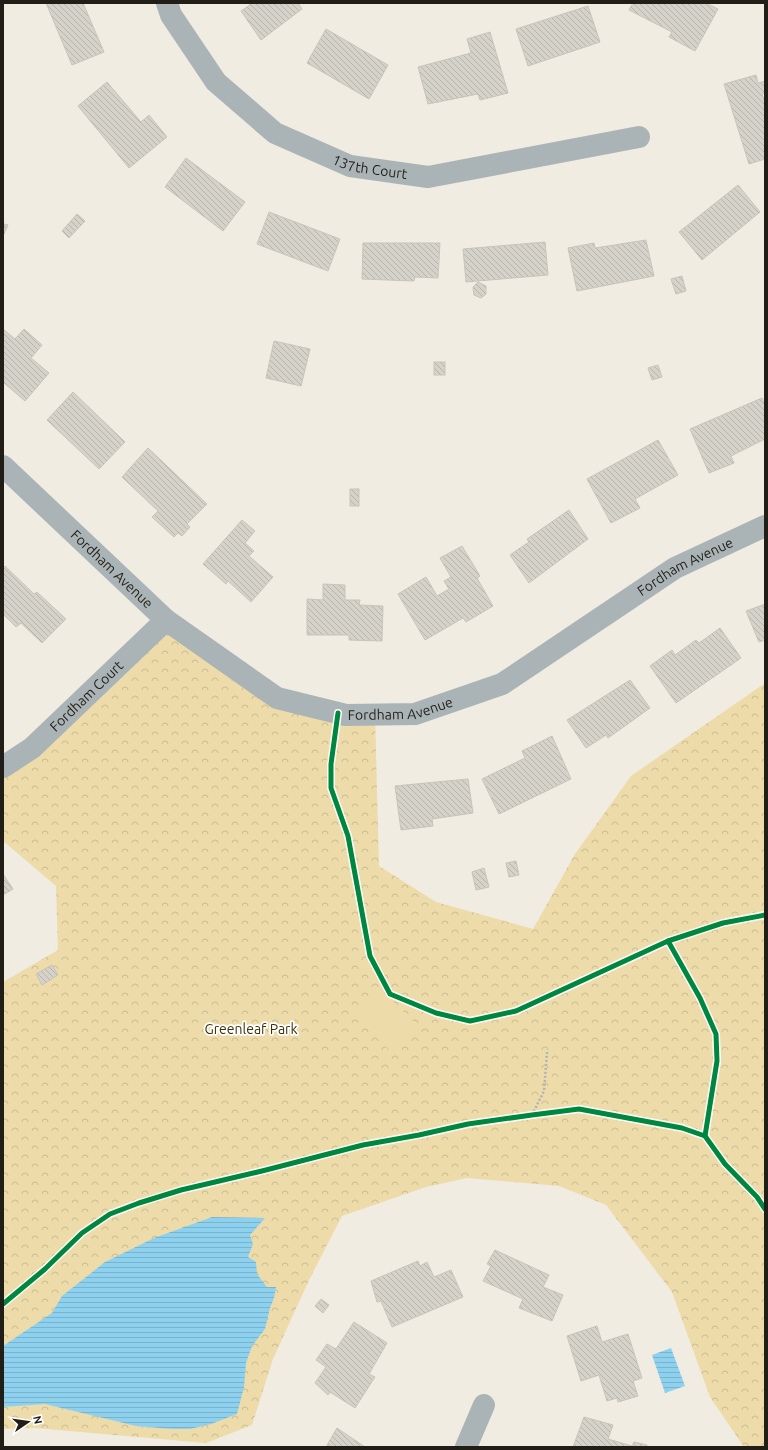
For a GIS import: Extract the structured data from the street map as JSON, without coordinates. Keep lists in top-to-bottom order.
{
  "streets": {
    "street": ["137th Court", "Fordham Avenue", "Fordham Court"]
  },
  "crossings": [
    ["Fordham Avenue", "Fordham Court"]
  ],
  "parks": ["Greenleaf Park"],
  "north": "right"
}
